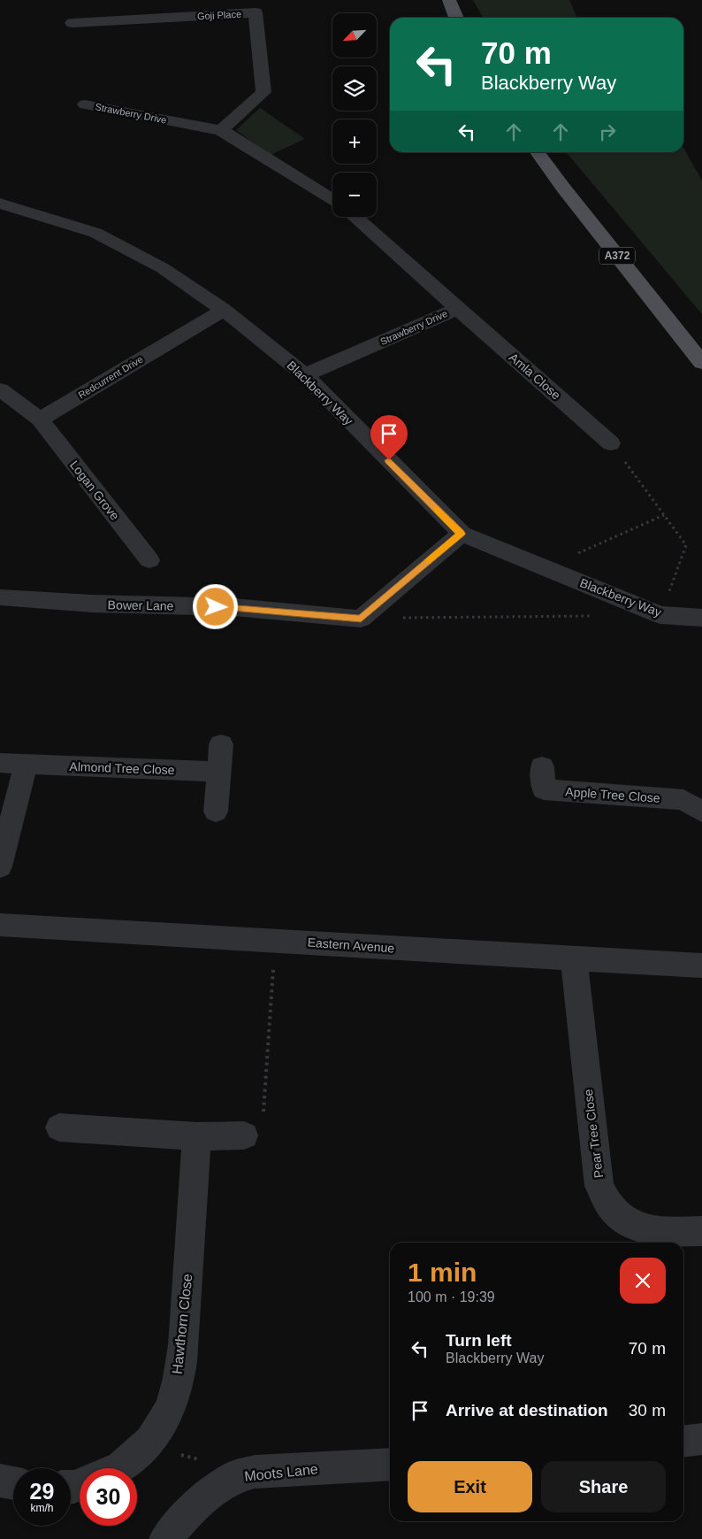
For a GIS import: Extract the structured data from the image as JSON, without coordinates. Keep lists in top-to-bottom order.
{
  "streets": {
    "main road": ["A372"],
    "street": [
      "Goji Place",
      "Strawberry Drive",
      "Amla Close",
      "Redcurrent Drive",
      "Blackberry Way",
      "Logan Grove",
      "Bower Lane",
      "Almond Tree Close",
      "Apple Tree Close",
      "Eastern Avenue",
      "Pear Tree Close",
      "Hawthorn Close",
      "Moots Lane"
    ]
  },
  "crossings": [
    ["Goji Place", "Strawberry Drive"],
    ["Strawberry Drive", "Amla Close"],
    ["Strawberry Drive", "Blackberry Way"],
    ["Redcurrent Drive", "Blackberry Way"],
    ["Redcurrent Drive", "Logan Grove"],
    ["Eastern Avenue", "Pear Tree Close"]
  ],
  "north": "bottom left",
  "page": {
    "map_buttons": ["+", "−"],
    "turn": ["70 m", "Blackberry Way"],
    "heading": ["1 min", "100 m · 19:39"],
    "list": [
      {
        "name": "Turn left",
        "note": "Blackberry Way",
        "value": "70 m"
      },
      {
        "name": "Arrive at destination",
        "value": "30 m"
      }
    ],
    "buttons": ["Exit", "Share"],
    "speed": "29 km/h",
    "limit": "30"
  }
}
